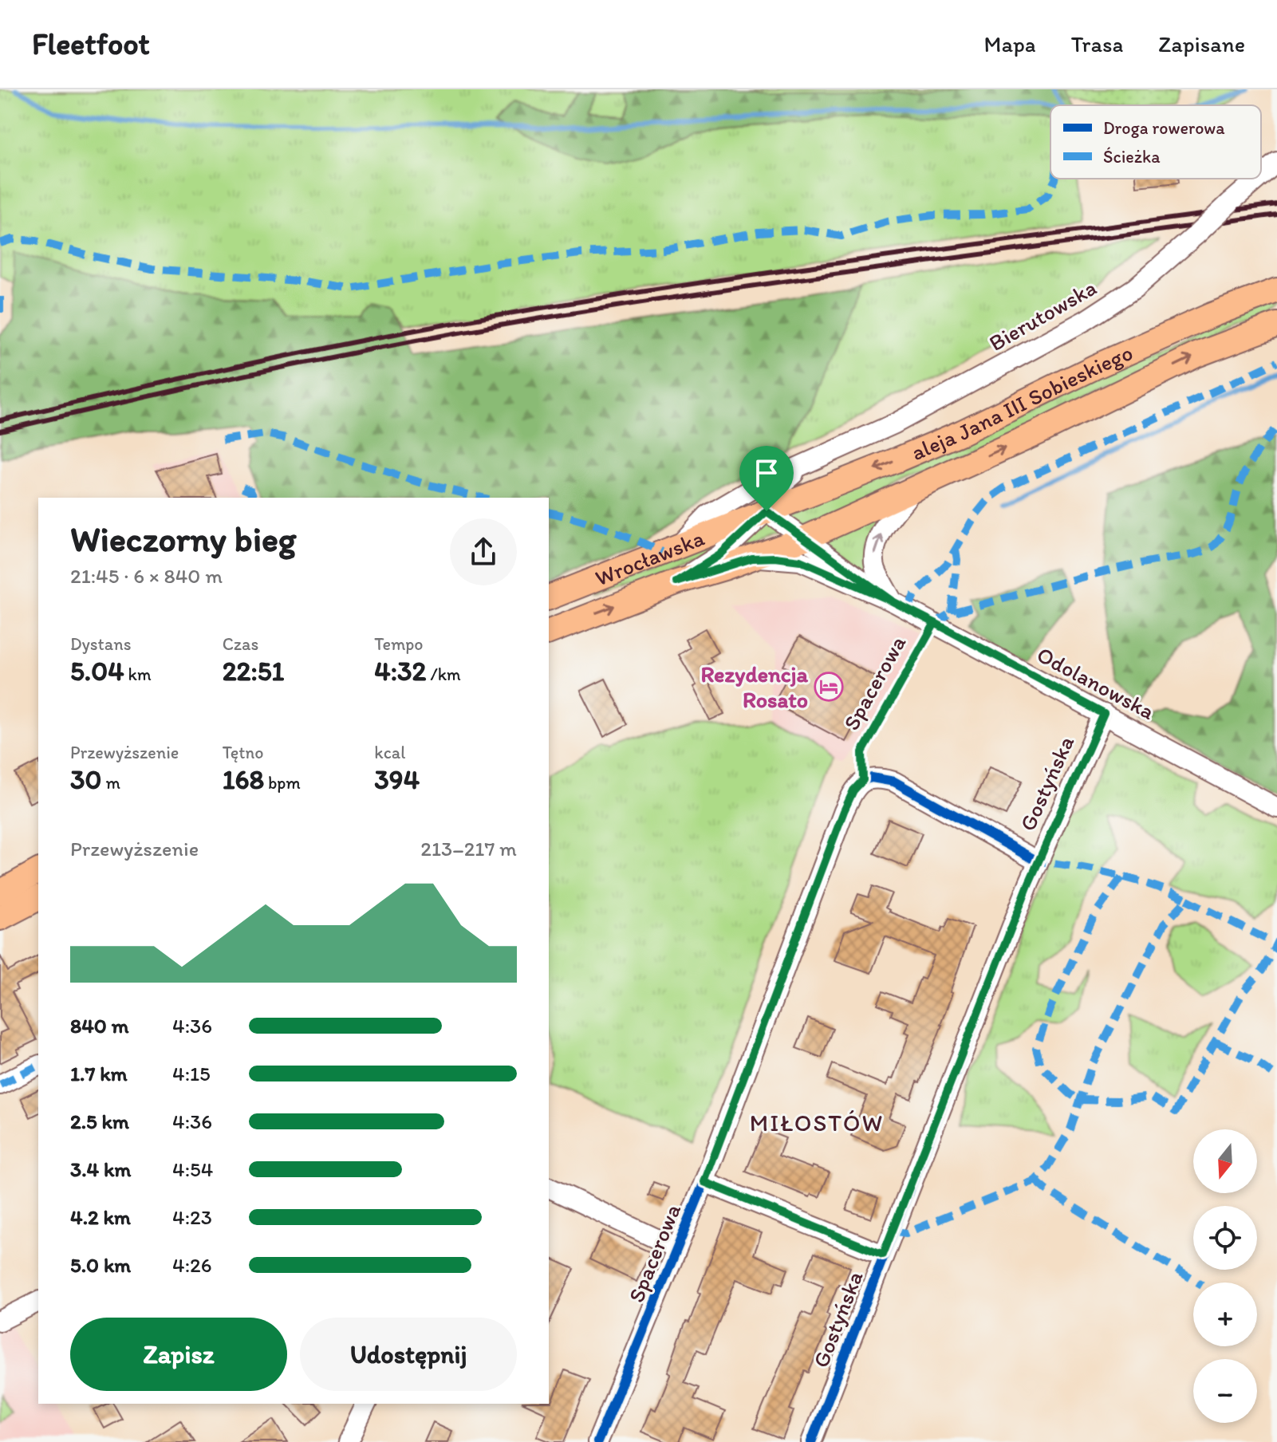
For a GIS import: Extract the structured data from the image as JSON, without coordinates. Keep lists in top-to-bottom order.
{
  "streets": {
    "main road": ["aleja Jana III Sobieskiego", "Wrocławska"],
    "street": [
      "Bierutowska",
      "Spacerowa",
      "Odolanowska",
      "Gostyńska"
    ]
  },
  "crossings": [
    ["Bierutowska", "aleja Jana III Sobieskiego"],
    ["Bierutowska", "Wrocławska"],
    ["Bierutowska", "Odolanowska"],
    ["aleja Jana III Sobieskiego", "Wrocławska"],
    ["aleja Jana III Sobieskiego", "Odolanowska"],
    ["Wrocławska", "Odolanowska"],
    ["Spacerowa", "Gostyńska"],
    ["Odolanowska", "Gostyńska"]
  ],
  "districts": ["MIŁOSTÓW"],
  "places": {
    "hotel": ["Rezydencja Rosato"]
  },
  "legend": ["Droga rowerowa", "Ścieżka"],
  "north": "bottom",
  "page": {
    "header": "Fleetfoot",
    "nav": ["Mapa", "Trasa", "Zapisane"],
    "heading": ["Wieczorny bieg", "21:45 · 6 × 840 m"],
    "stats": [
      ["Dystans", "5.04 km"],
      ["Czas", "22:51"],
      ["Tempo", "4:32 /km"],
      ["Przewyższenie", "30 m"],
      ["Tętno", "168 bpm"],
      ["kcal", "394"]
    ],
    "chart": ["Przewyższenie", "213–217 m"],
    "list": [
      {
        "name": "840 m",
        "note": "4:36"
      },
      {
        "name": "1.7 km",
        "note": "4:15"
      },
      {
        "name": "2.5 km",
        "note": "4:36"
      },
      {
        "name": "3.4 km",
        "note": "4:54"
      },
      {
        "name": "4.2 km",
        "note": "4:23"
      },
      {
        "name": "5.0 km",
        "note": "4:26"
      }
    ],
    "map_buttons": ["+", "−"],
    "buttons": ["Zapisz", "Udostępnij"]
  }
}
